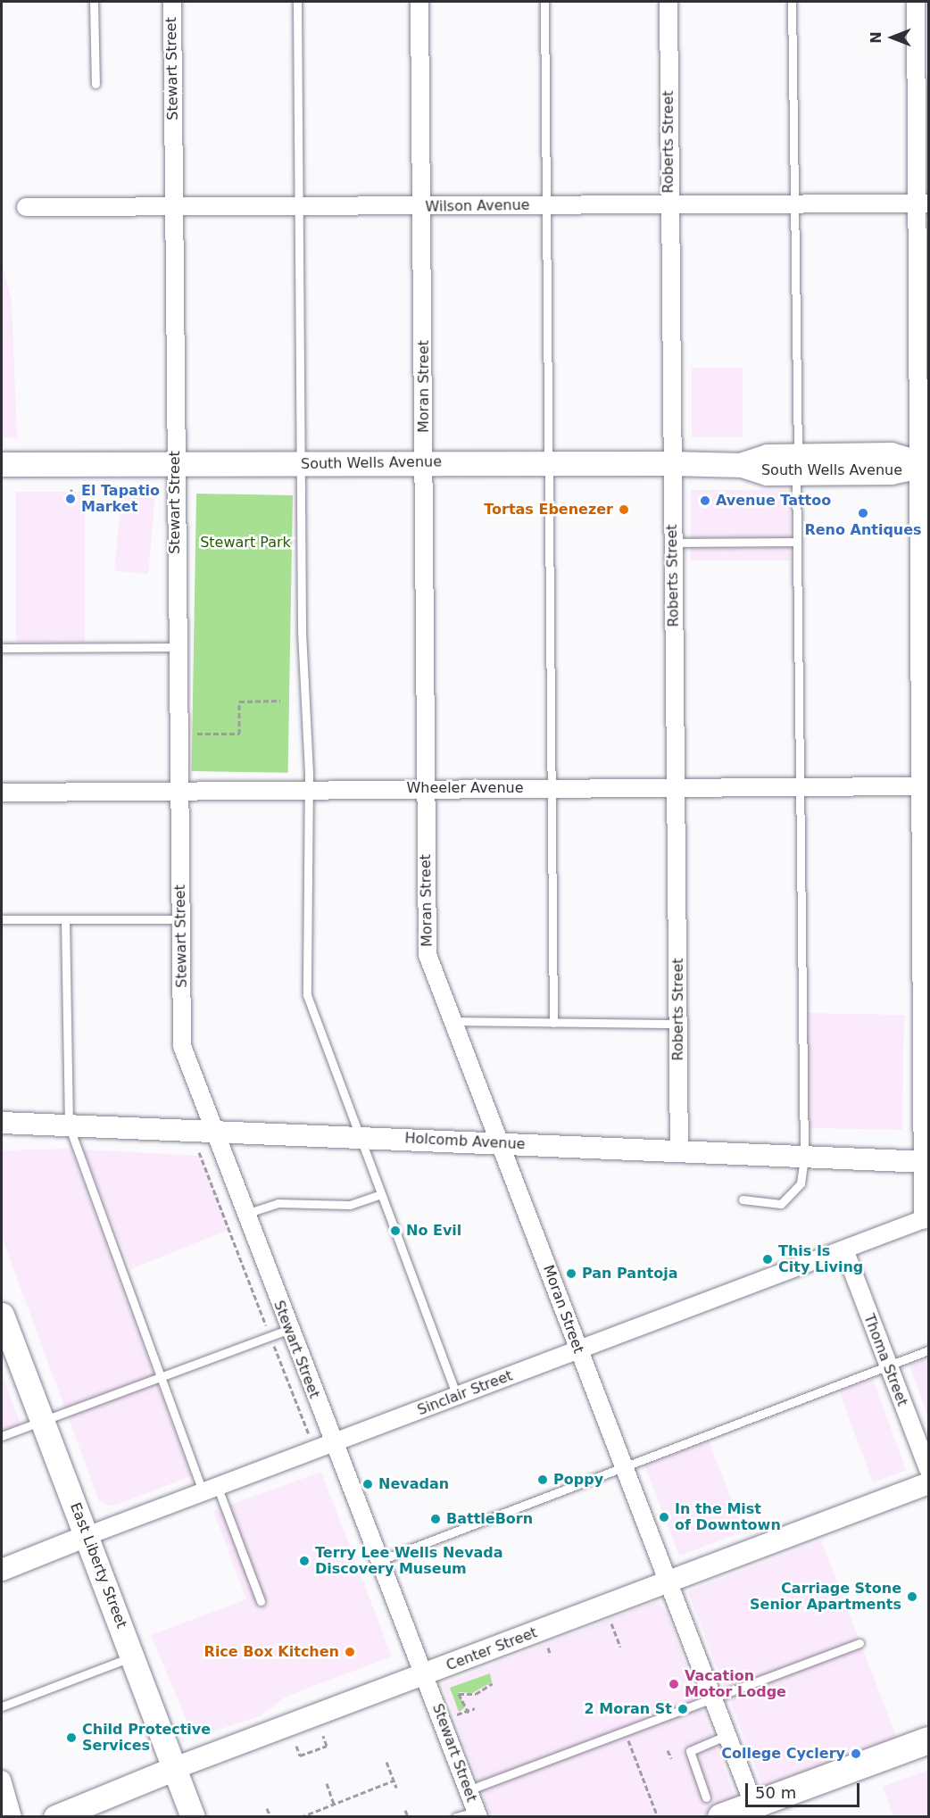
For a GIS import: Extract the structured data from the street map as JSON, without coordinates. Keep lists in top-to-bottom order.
{
  "streets": {
    "main road": ["South Wells Avenue", "East Liberty Street", "Center Street"],
    "street": [
      "Stewart Street",
      "Roberts Street",
      "Wilson Avenue",
      "Moran Street",
      "Wheeler Avenue",
      "Holcomb Avenue",
      "Thoma Street",
      "Sinclair Street"
    ]
  },
  "crossings": [
    ["Stewart Street", "Wilson Avenue"],
    ["Stewart Street", "South Wells Avenue"],
    ["Stewart Street", "Wheeler Avenue"],
    ["Stewart Street", "Holcomb Avenue"],
    ["Stewart Street", "Sinclair Street"],
    ["Stewart Street", "Center Street"],
    ["Roberts Street", "Wilson Avenue"],
    ["Roberts Street", "South Wells Avenue"],
    ["Roberts Street", "Wheeler Avenue"],
    ["Roberts Street", "Holcomb Avenue"],
    ["Wilson Avenue", "Moran Street"],
    ["Moran Street", "South Wells Avenue"],
    ["Moran Street", "Wheeler Avenue"],
    ["Moran Street", "Holcomb Avenue"],
    ["Moran Street", "Sinclair Street"],
    ["Moran Street", "Center Street"],
    ["Thoma Street", "Sinclair Street"],
    ["Sinclair Street", "East Liberty Street"],
    ["East Liberty Street", "Center Street"]
  ],
  "parks": ["Stewart Park"],
  "places": [
    "El Tapatio Market",
    "Avenue Tattoo",
    "Tortas Ebenezer",
    "Reno Antiques",
    "No Evil",
    "This Is City Living",
    "Pan Pantoja",
    "Poppy",
    "Nevadan",
    "In the Mist of Downtown",
    "BattleBorn",
    "Terry Lee Wells Nevada Discovery Museum",
    "Carriage Stone Senior Apartments",
    "Rice Box Kitchen",
    "Vacation Motor Lodge",
    "2 Moran St",
    "Child Protective Services",
    "College Cyclery"
  ],
  "scale_bar": "50 m",
  "north": "left"
}
